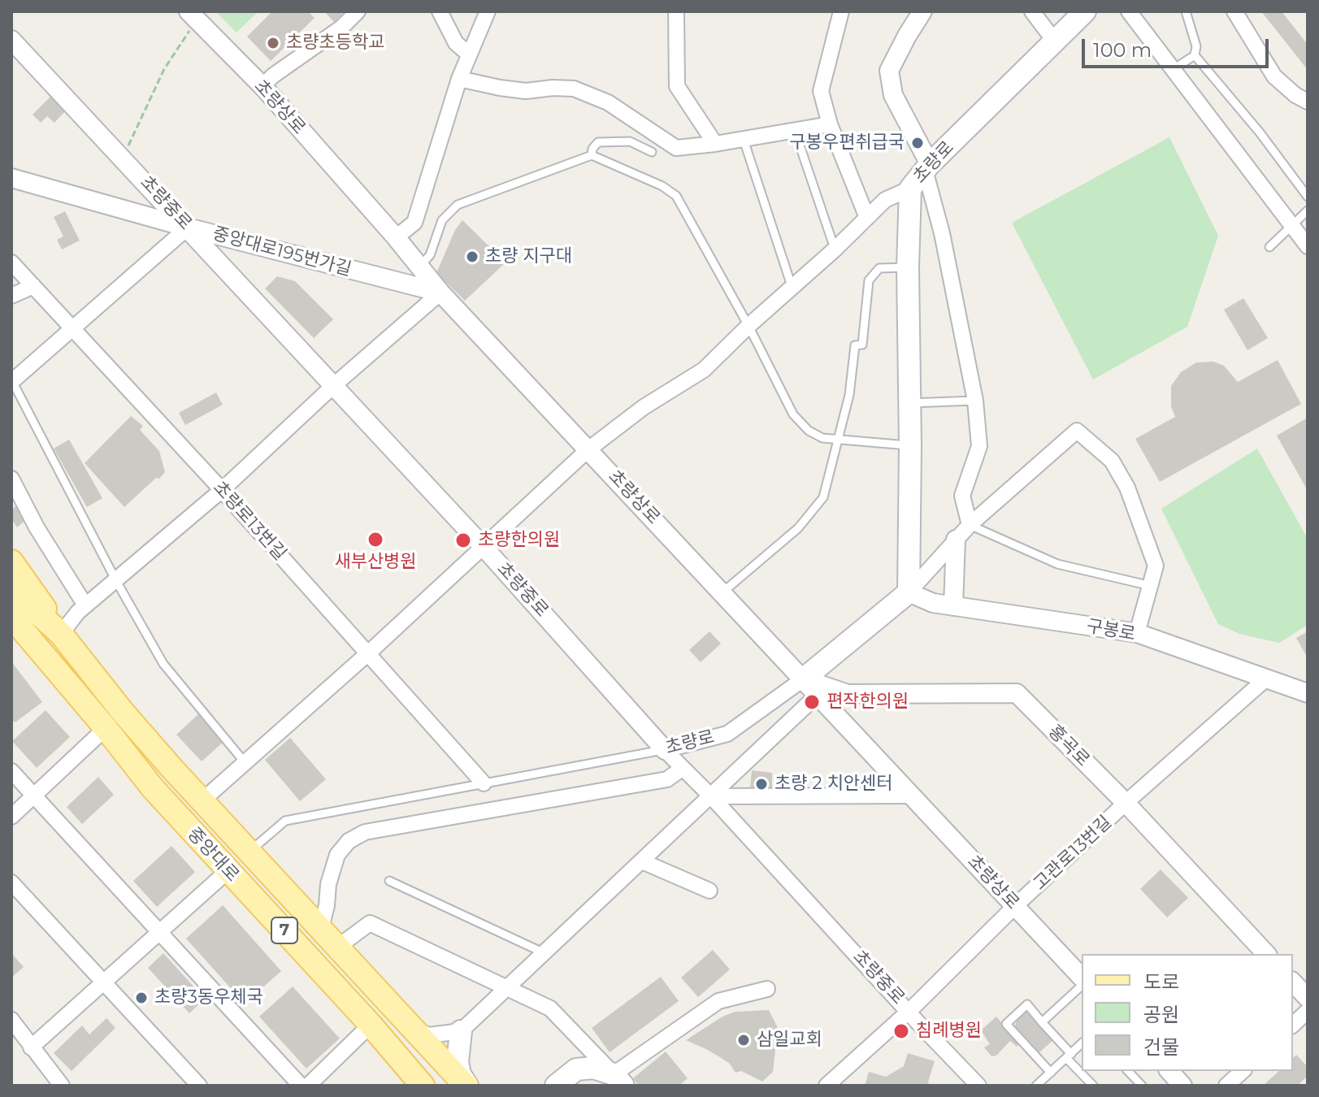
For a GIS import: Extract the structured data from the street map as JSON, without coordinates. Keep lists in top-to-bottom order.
{
  "streets": {
    "main road": ["초량로", "중앙대로", "7"],
    "street": [
      "초량상로",
      "초량중로",
      "중앙대로195번가길",
      "초량로13번길",
      "구봉로",
      "홍곡로",
      "고관로13번길"
    ]
  },
  "crossings": [
    ["초량상로", "초량로"],
    ["초량상로", "중앙대로195번가길"],
    ["초량상로", "홍곡로"],
    ["초량상로", "고관로13번길"],
    ["초량로", "초량중로"],
    ["초량로", "초량로13번길"],
    ["초량로", "구봉로"],
    ["초량로", "홍곡로"],
    ["초량로", "중앙대로"],
    ["초량중로", "중앙대로195번가길"],
    ["초량중로", "고관로13번길"],
    ["구봉로", "고관로13번길"],
    ["홍곡로", "고관로13번길"]
  ],
  "places": [
    "초량초등학교",
    "구봉우편취급국",
    "초량 지구대",
    "새부산병원",
    "초량한의원",
    "편작한의원",
    "초량 2 치안센터",
    "초량3동우체국",
    "침례병원",
    "삼일교회"
  ],
  "legend": ["도로", "공원", "건물"],
  "scale_bar": "100 m"
}
